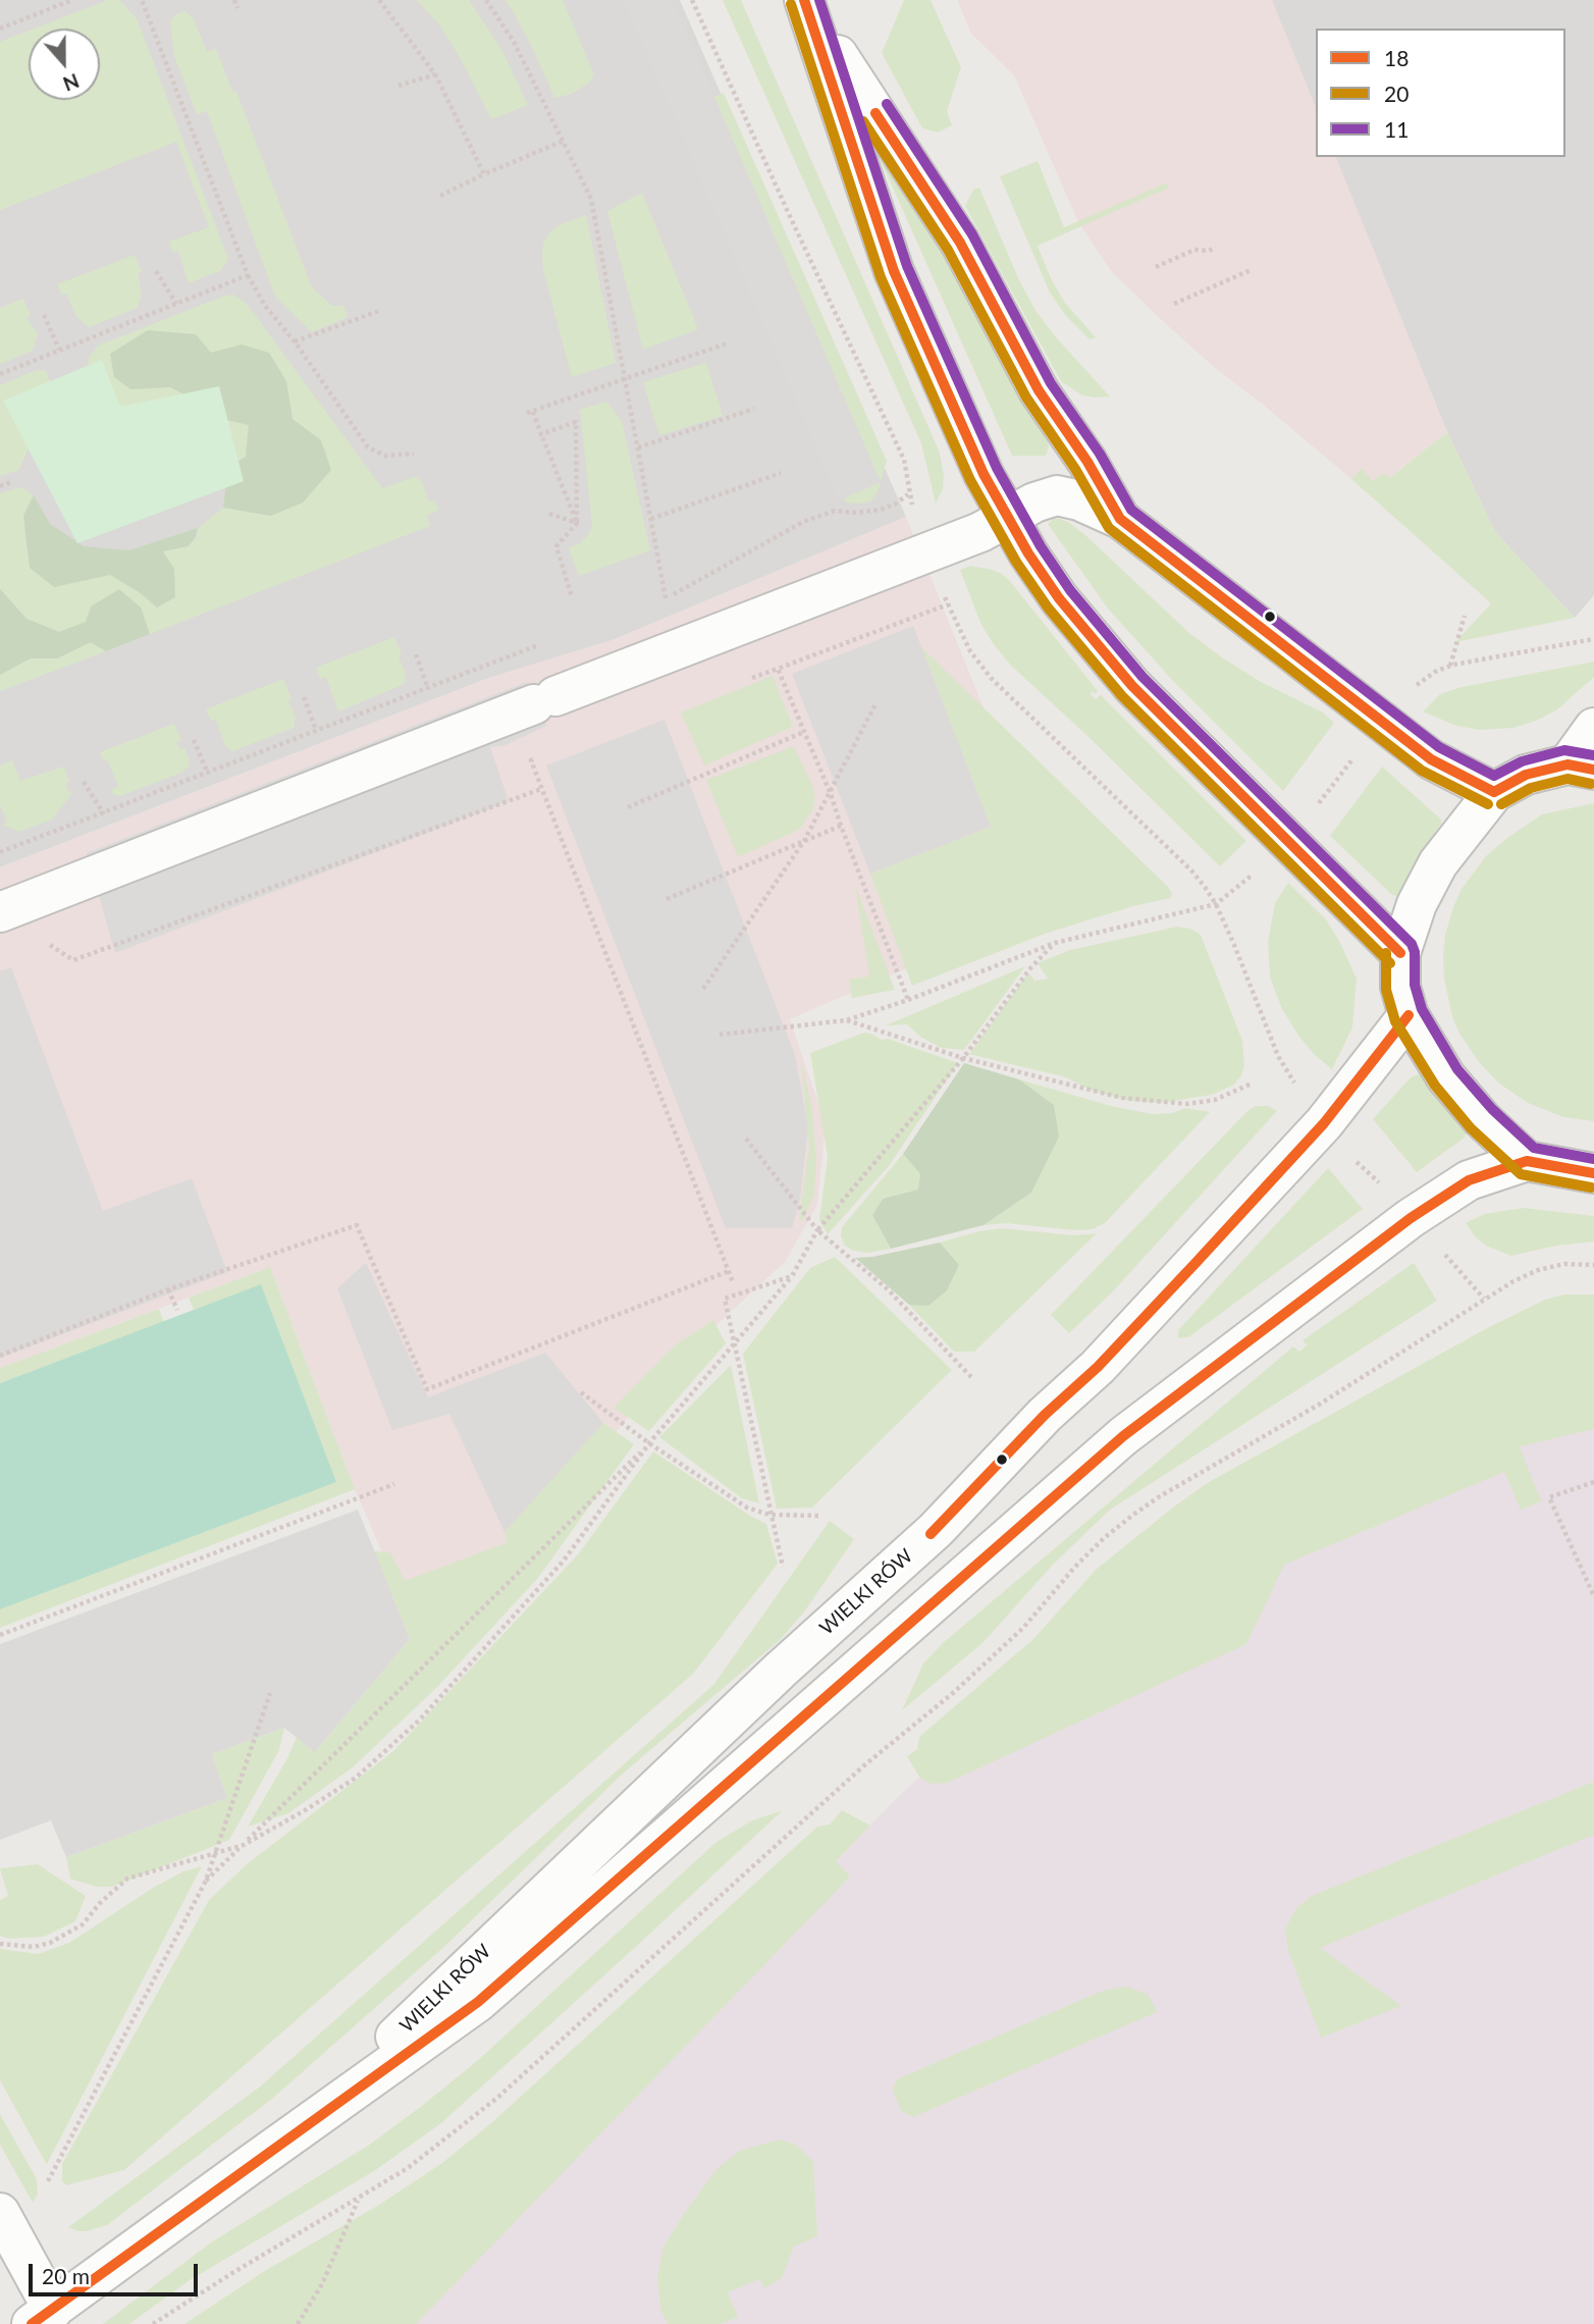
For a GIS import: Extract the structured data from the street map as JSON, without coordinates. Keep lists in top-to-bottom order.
{
  "streets": {
    "street": ["WIELKI RÓW"]
  },
  "lines": ["transit line 18", "transit line 11", "transit line 20"],
  "legend": ["18", "20", "11"],
  "scale_bar": "20 m",
  "north": "bottom"
}
